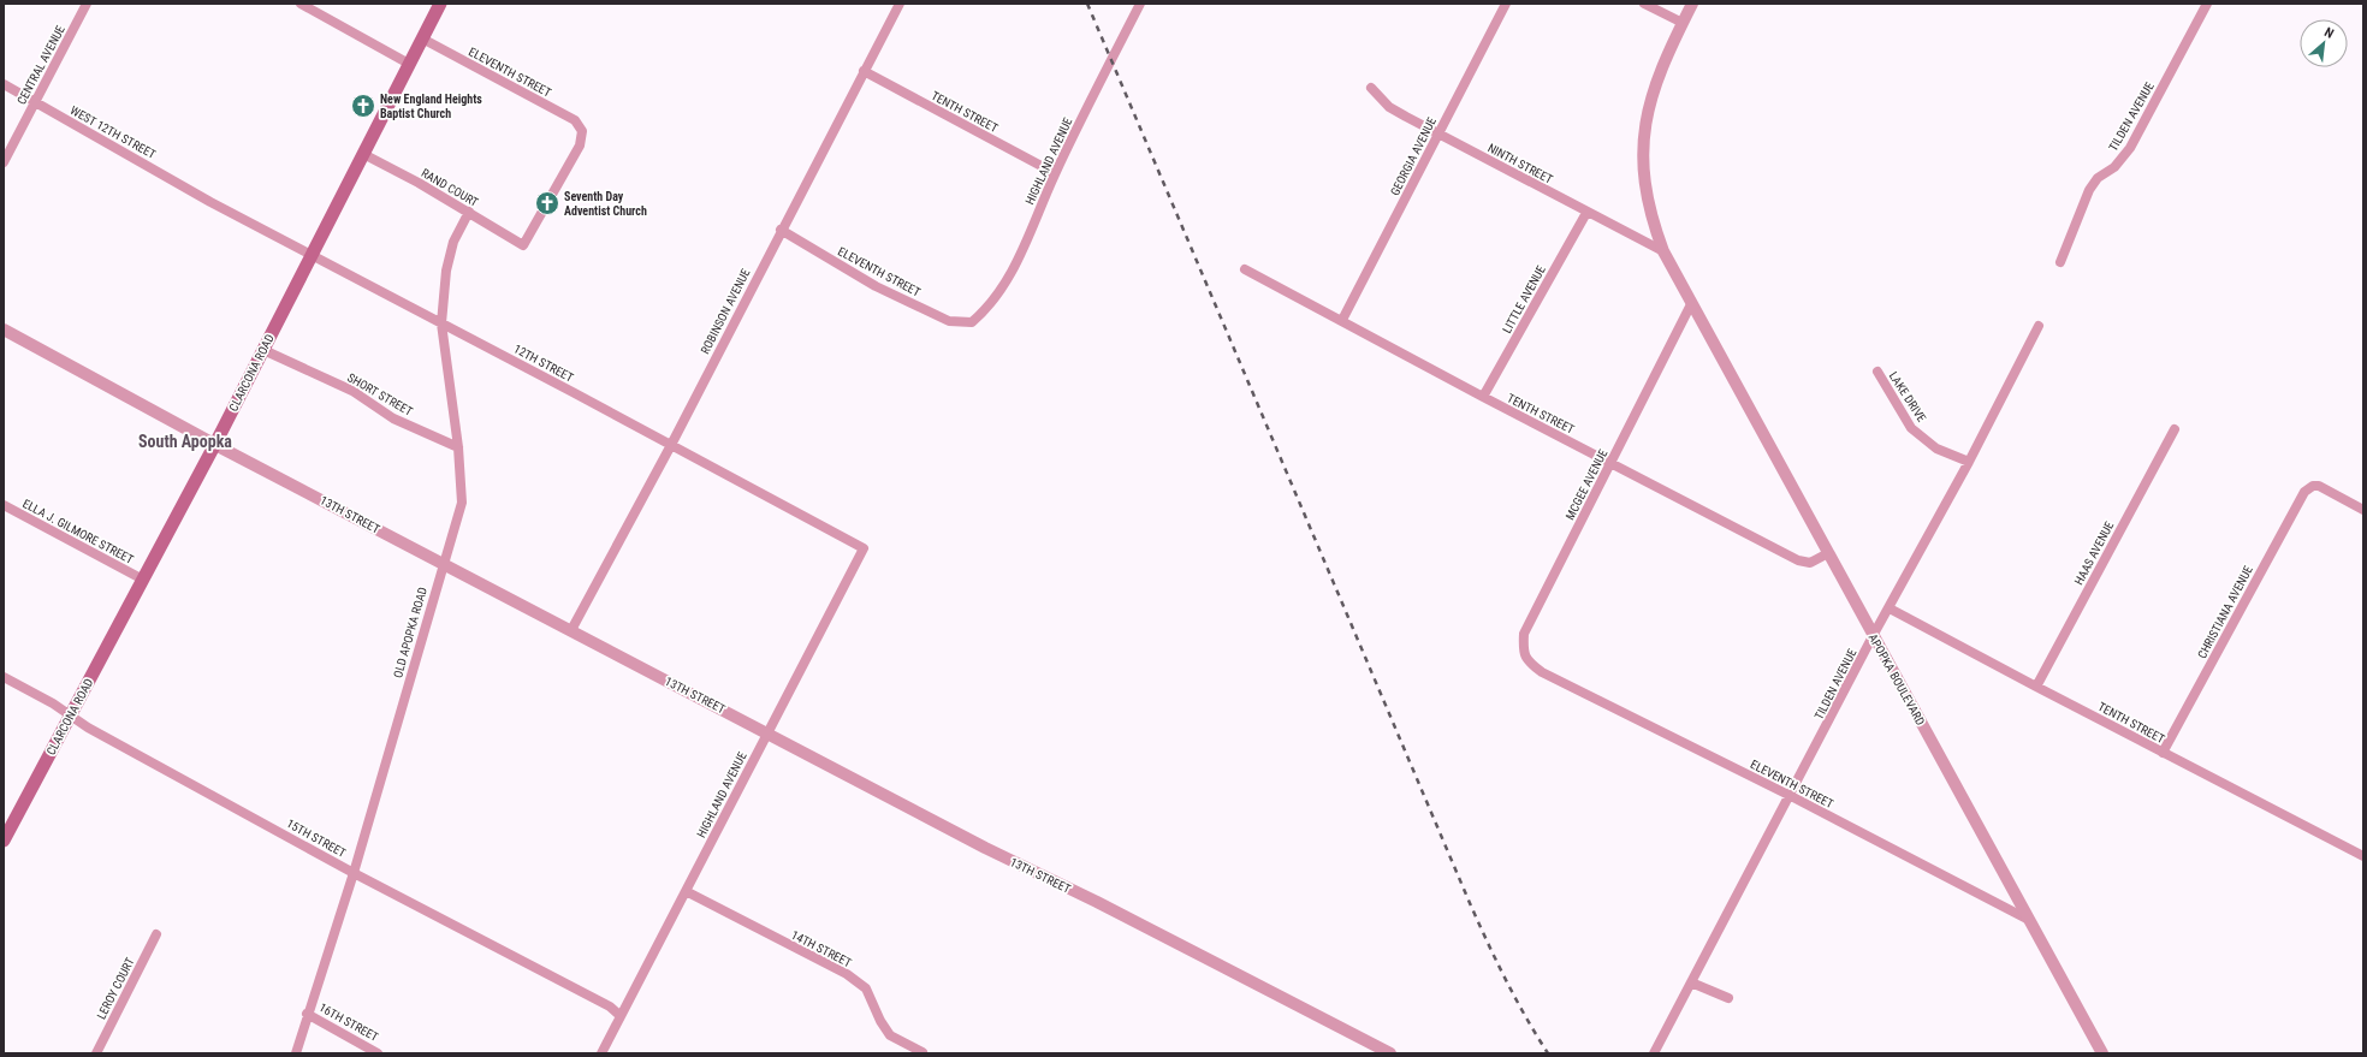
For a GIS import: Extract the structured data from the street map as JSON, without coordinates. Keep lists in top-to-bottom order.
{
  "streets": {
    "main road": ["CLARCONA ROAD"],
    "street": [
      "CENTRAL AVENUE",
      "ELEVENTH STREET",
      "TENTH STREET",
      "TILDEN AVENUE",
      "WEST 12TH STREET",
      "GEORGIA AVENUE",
      "HIGHLAND AVENUE",
      "NINTH STREET",
      "RAND COURT",
      "LITTLE AVENUE",
      "ROBINSON AVENUE",
      "12TH STREET",
      "SHORT STREET",
      "LAKE DRIVE",
      "MCGEE AVENUE",
      "13TH STREET",
      "ELLA J. GILMORE STREET",
      "HAAS AVENUE",
      "CHRISTIANA AVENUE",
      "OLD APOPKA ROAD",
      "APOPKA BOULEVARD",
      "15TH STREET",
      "14TH STREET",
      "LEROY COURT",
      "16TH STREET"
    ]
  },
  "crossings": [
    ["CENTRAL AVENUE", "WEST 12TH STREET"],
    ["ELEVENTH STREET", "TILDEN AVENUE"],
    ["ELEVENTH STREET", "HIGHLAND AVENUE"],
    ["ELEVENTH STREET", "RAND COURT"],
    ["ELEVENTH STREET", "ROBINSON AVENUE"],
    ["ELEVENTH STREET", "CLARCONA ROAD"],
    ["ELEVENTH STREET", "MCGEE AVENUE"],
    ["ELEVENTH STREET", "APOPKA BOULEVARD"],
    ["TENTH STREET", "TILDEN AVENUE"],
    ["TENTH STREET", "GEORGIA AVENUE"],
    ["TENTH STREET", "HIGHLAND AVENUE"],
    ["TENTH STREET", "LITTLE AVENUE"],
    ["TENTH STREET", "ROBINSON AVENUE"],
    ["TENTH STREET", "MCGEE AVENUE"],
    ["TENTH STREET", "HAAS AVENUE"],
    ["TENTH STREET", "CHRISTIANA AVENUE"],
    ["TENTH STREET", "APOPKA BOULEVARD"],
    ["TILDEN AVENUE", "LAKE DRIVE"],
    ["TILDEN AVENUE", "APOPKA BOULEVARD"],
    ["WEST 12TH STREET", "12TH STREET"],
    ["GEORGIA AVENUE", "NINTH STREET"],
    ["HIGHLAND AVENUE", "12TH STREET"],
    ["HIGHLAND AVENUE", "13TH STREET"],
    ["HIGHLAND AVENUE", "15TH STREET"],
    ["HIGHLAND AVENUE", "14TH STREET"],
    ["NINTH STREET", "LITTLE AVENUE"],
    ["NINTH STREET", "APOPKA BOULEVARD"],
    ["RAND COURT", "CLARCONA ROAD"],
    ["RAND COURT", "OLD APOPKA ROAD"],
    ["ROBINSON AVENUE", "12TH STREET"],
    ["ROBINSON AVENUE", "13TH STREET"],
    ["12TH STREET", "CLARCONA ROAD"],
    ["12TH STREET", "OLD APOPKA ROAD"],
    ["CLARCONA ROAD", "SHORT STREET"],
    ["CLARCONA ROAD", "13TH STREET"],
    ["CLARCONA ROAD", "ELLA J. GILMORE STREET"],
    ["CLARCONA ROAD", "15TH STREET"],
    ["SHORT STREET", "OLD APOPKA ROAD"],
    ["MCGEE AVENUE", "APOPKA BOULEVARD"],
    ["13TH STREET", "OLD APOPKA ROAD"],
    ["OLD APOPKA ROAD", "15TH STREET"],
    ["OLD APOPKA ROAD", "16TH STREET"]
  ],
  "districts": ["South Apopka"],
  "places": {
    "church": ["New England Heights Baptist Church", "Seventh Day Adventist Church"]
  },
  "north": "top right"
}
